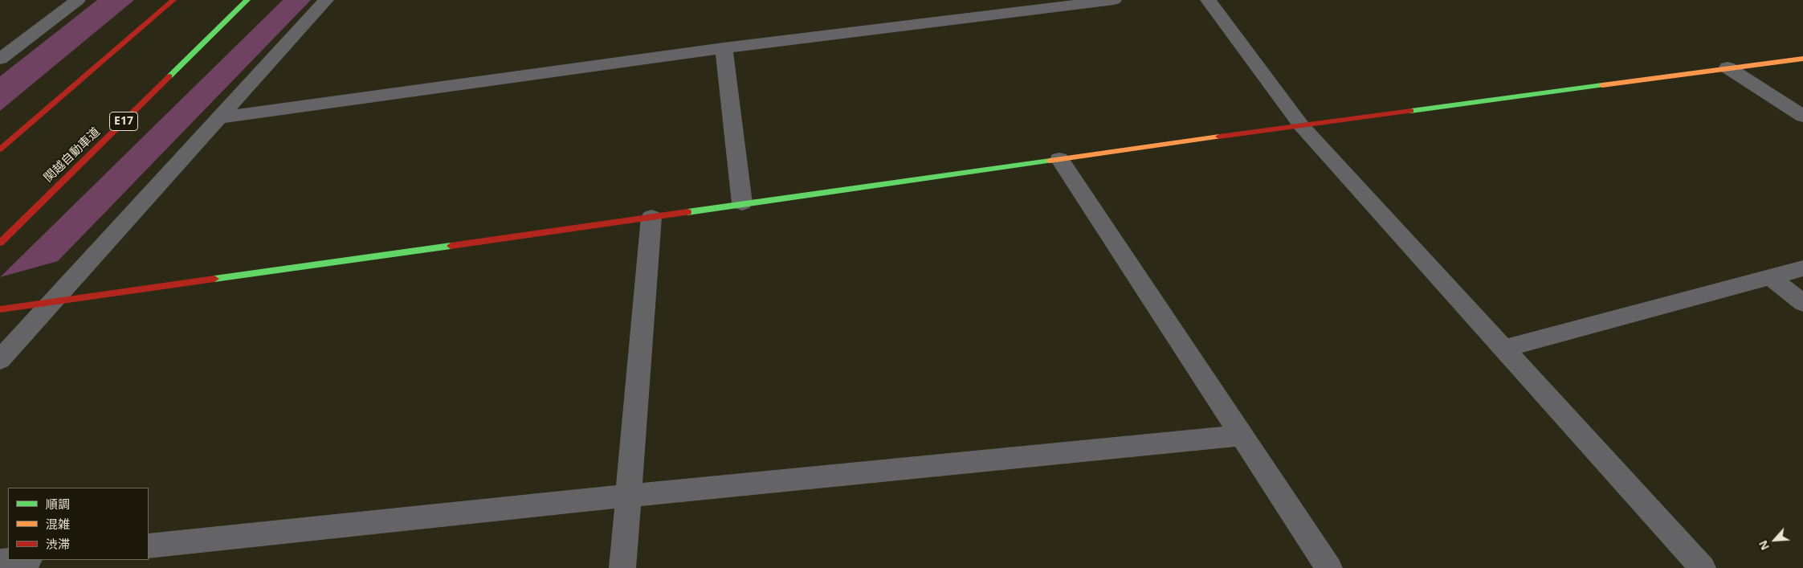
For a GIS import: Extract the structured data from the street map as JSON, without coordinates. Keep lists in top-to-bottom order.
{
  "streets": {
    "main road": ["E17", "関越自動車道"]
  },
  "legend": ["順調", "混雑", "渋滞"],
  "north": "bottom left"
}
